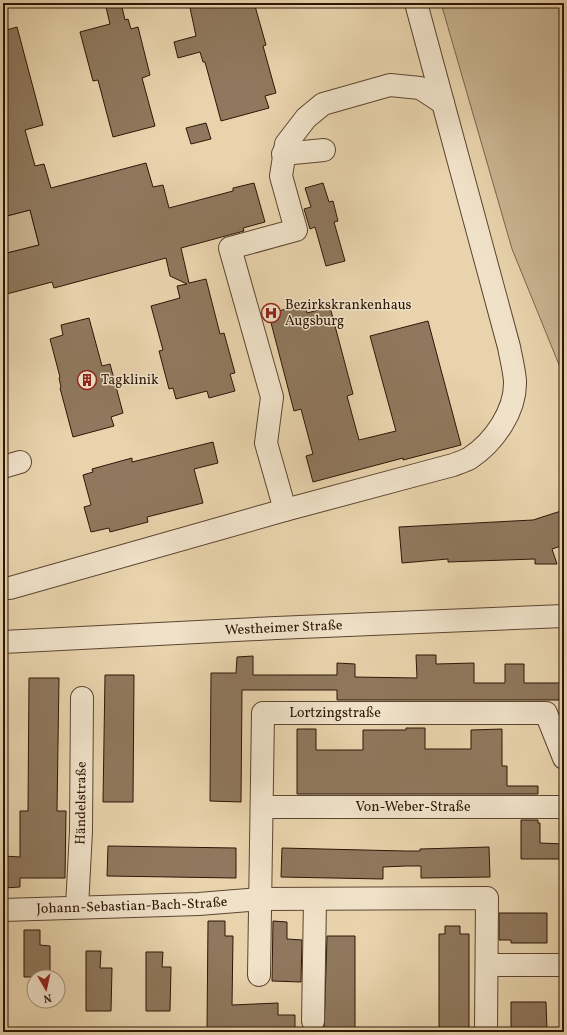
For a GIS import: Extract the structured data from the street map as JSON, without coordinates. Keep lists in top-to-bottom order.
{
  "streets": {
    "street": [
      "Westheimer Straße",
      "Lortzingstraße",
      "Händelstraße",
      "Von-Weber-Straße",
      "Johann-Sebastian-Bach-Straße"
    ]
  },
  "crossings": [
    ["Lortzingstraße", "Von-Weber-Straße"],
    ["Lortzingstraße", "Johann-Sebastian-Bach-Straße"],
    ["Händelstraße", "Johann-Sebastian-Bach-Straße"]
  ],
  "places": {
    "hospital": ["Bezirkskrankenhaus Augsburg"],
    "building": ["Tagklinik"]
  },
  "north": "bottom"
}
